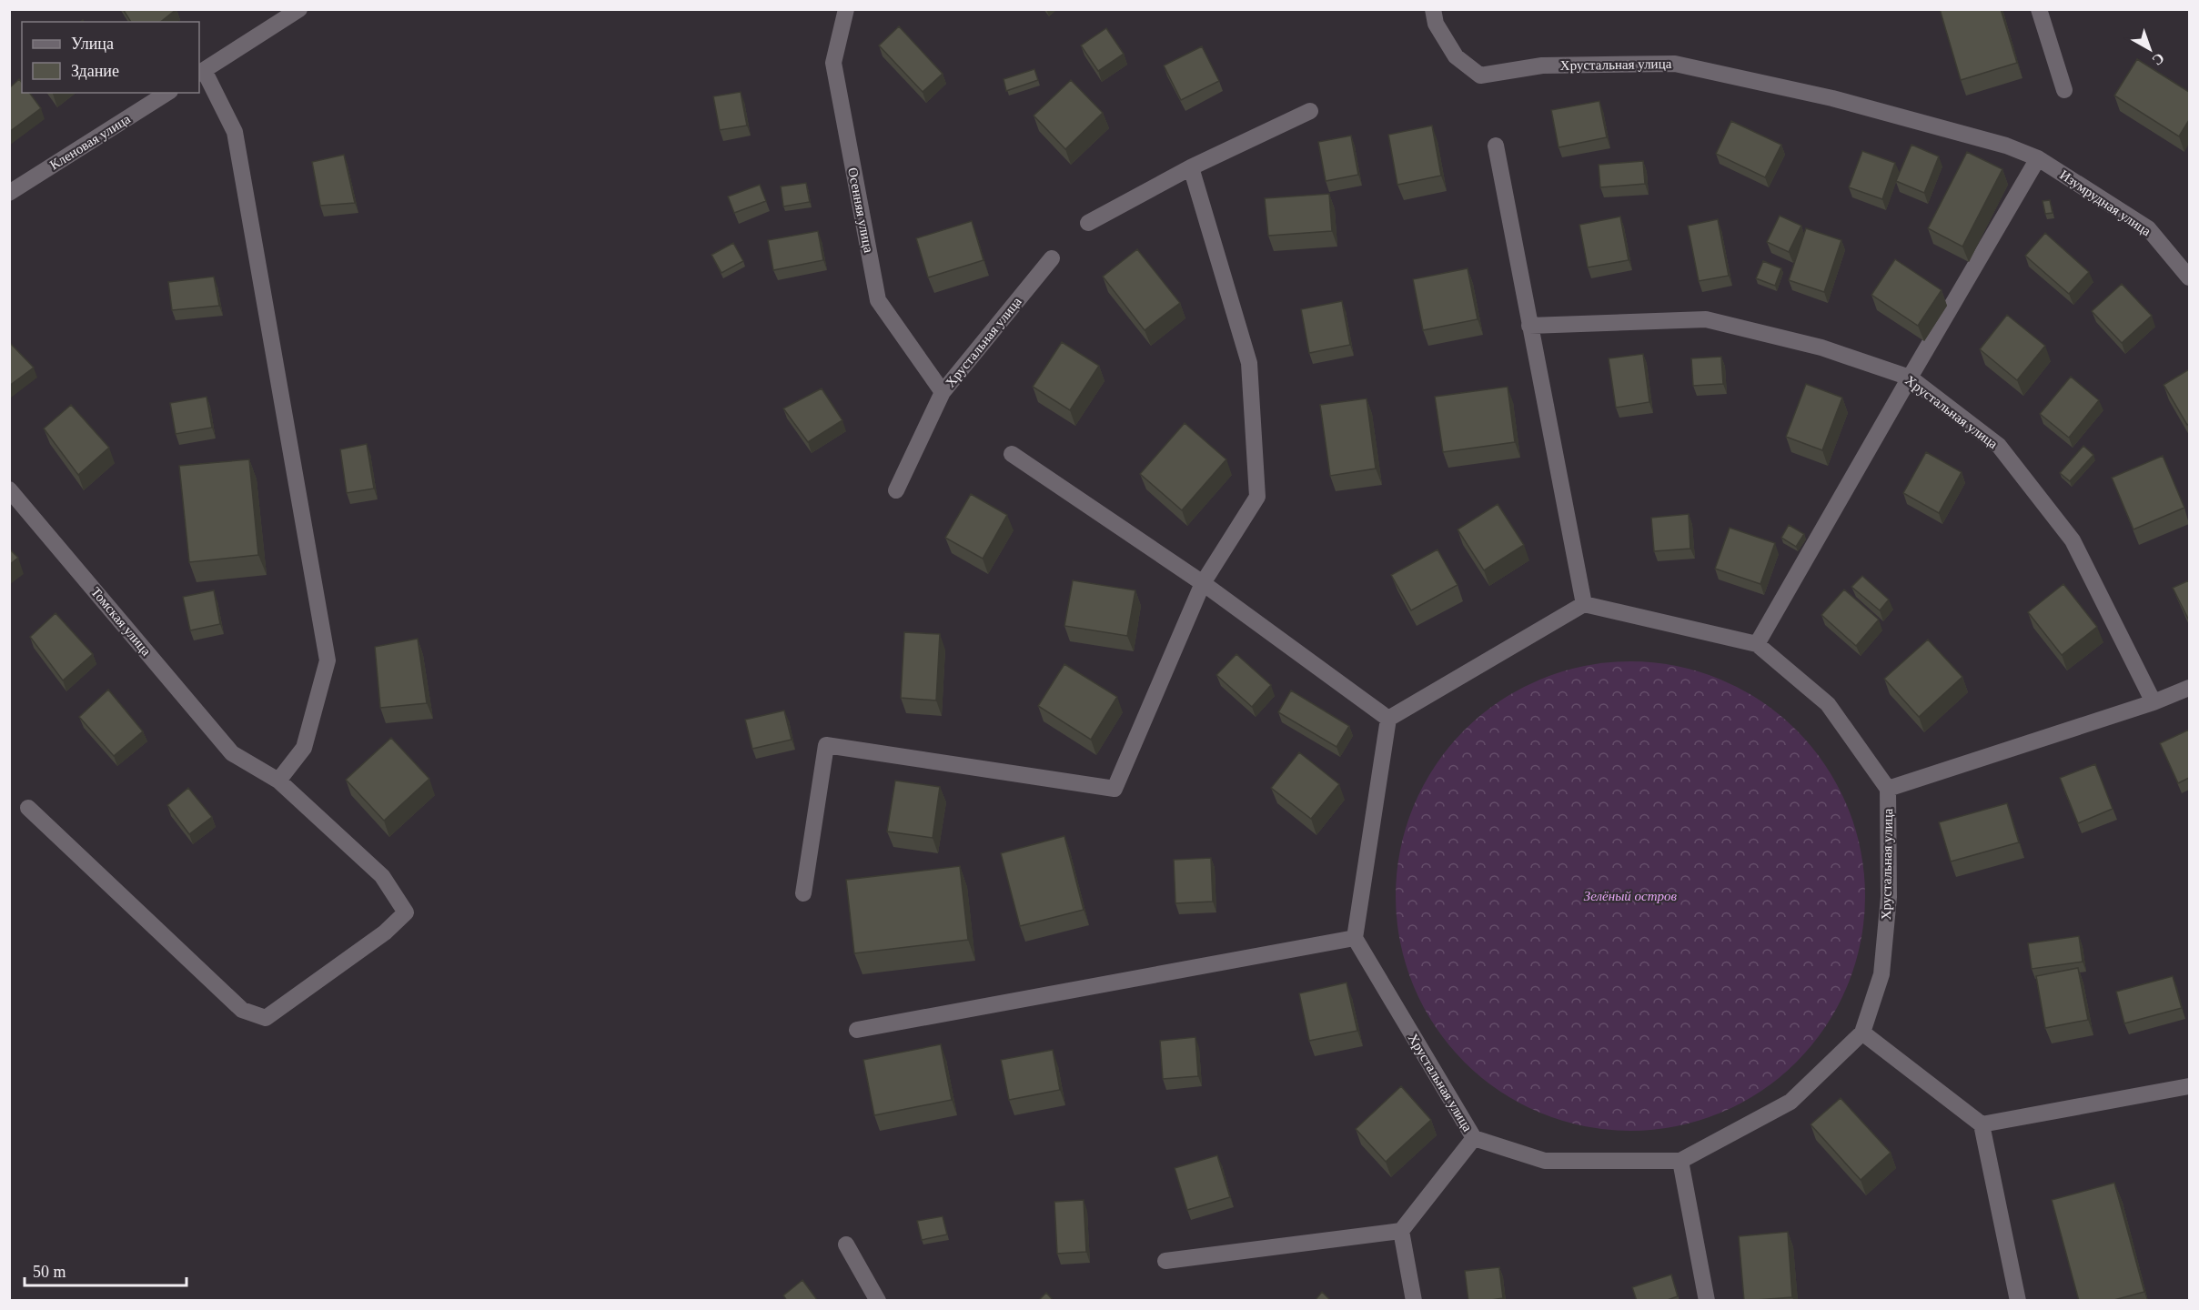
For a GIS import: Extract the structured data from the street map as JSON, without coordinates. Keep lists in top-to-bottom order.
{
  "streets": {
    "street": [
      "Хрустальная улица",
      "Кленовая улица",
      "Изумрудная улица",
      "Осенняя улица",
      "Томская улица"
    ]
  },
  "crossings": [
    ["Хрустальная улица", "Изумрудная улица"],
    ["Хрустальная улица", "Осенняя улица"]
  ],
  "parks": ["Зелёный остров"],
  "legend": ["Улица", "Здание"],
  "scale_bar": "50 m",
  "north": "bottom right"
}
